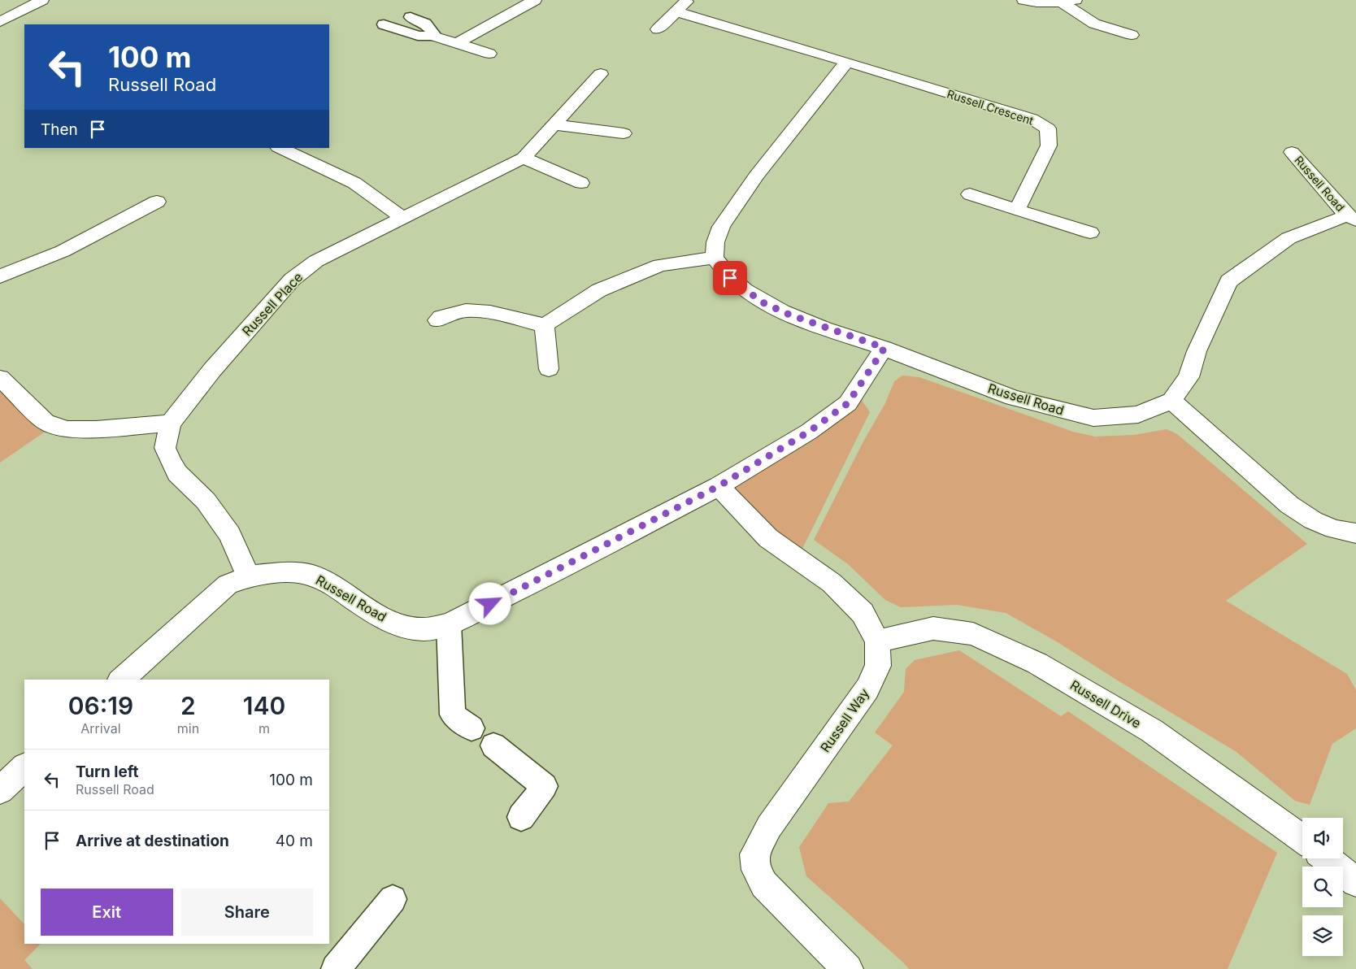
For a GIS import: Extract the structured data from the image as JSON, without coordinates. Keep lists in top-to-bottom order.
{
  "streets": {
    "street": [
      "Russell Crescent",
      "Russell Road",
      "Russell Place",
      "Russell Drive",
      "Russell Way"
    ]
  },
  "crossings": [
    ["Russell Road", "Russell Place"],
    ["Russell Road", "Russell Way"],
    ["Russell Drive", "Russell Way"]
  ],
  "page": {
    "turn": ["100 m", "Russell Road"],
    "then": "Then",
    "eta": [
      "06:19",
      "Arrival",
      "2",
      "min",
      "140",
      "m"
    ],
    "list": [
      {
        "name": "Turn left",
        "note": "Russell Road",
        "value": "100 m"
      },
      {
        "name": "Arrive at destination",
        "value": "40 m"
      }
    ],
    "buttons": ["Exit", "Share"]
  }
}
